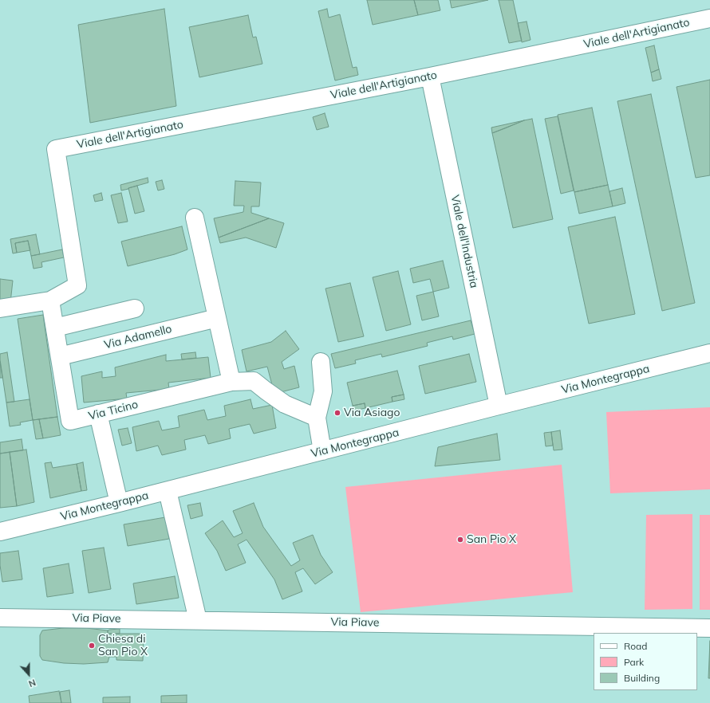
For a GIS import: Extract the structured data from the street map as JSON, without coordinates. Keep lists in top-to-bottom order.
{
  "streets": {
    "street": [
      "Viale dell'Artigianato",
      "Viale dell'Industria",
      "Via Adamello",
      "Via Montegrappa",
      "Via Ticino",
      "Via Piave"
    ]
  },
  "crossings": [
    ["Viale dell'Artigianato", "Viale dell'Industria"],
    ["Viale dell'Artigianato", "Via Ticino"],
    ["Viale dell'Industria", "Via Montegrappa"],
    ["Via Adamello", "Via Ticino"]
  ],
  "places": ["Via Asiago", "San Pio X", "Chiesa di San Pio X"],
  "legend": ["Road", "Park", "Building"],
  "north": "bottom"
}
